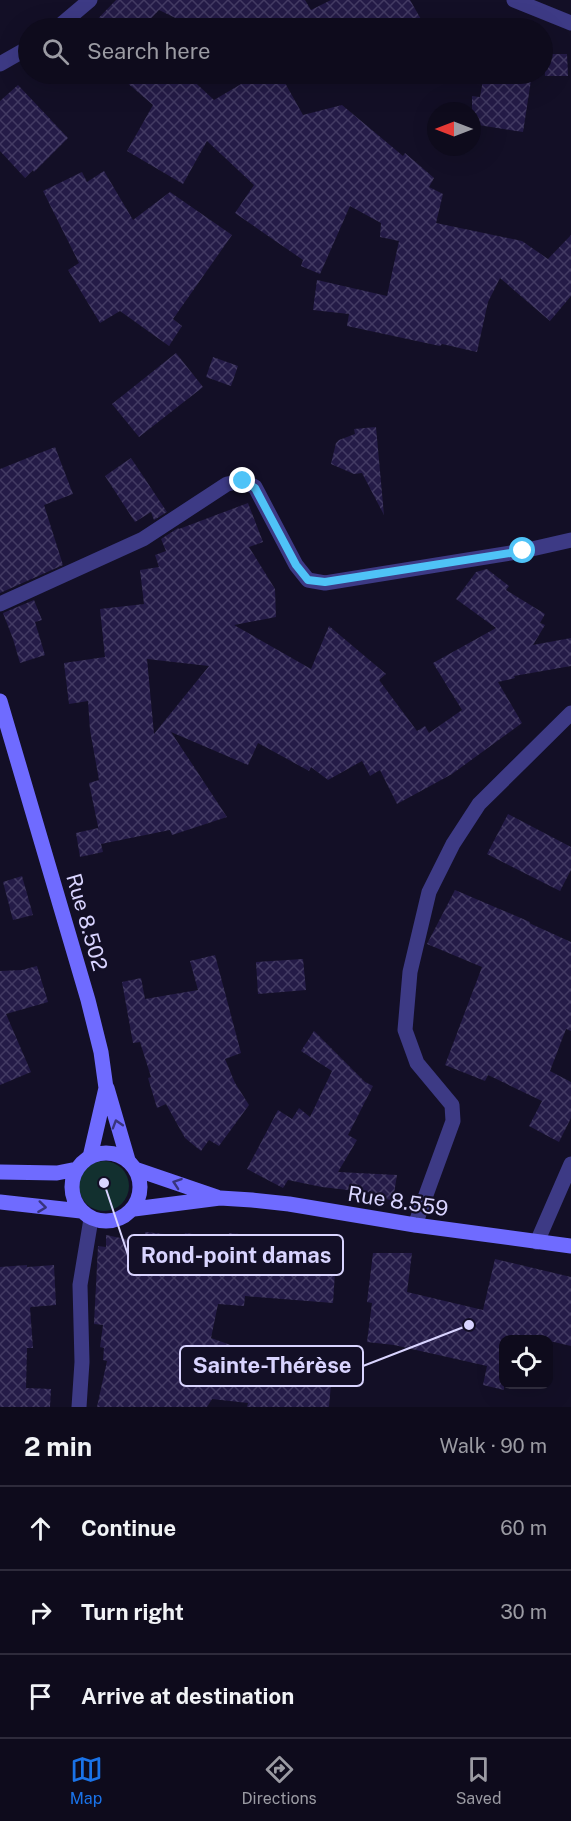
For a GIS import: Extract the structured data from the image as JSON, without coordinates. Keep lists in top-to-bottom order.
{
  "streets": {
    "main road": ["Rue 8.502", "Rue 8.559"]
  },
  "places": ["Rond-point damas", "Sainte-Thérèse"],
  "north": "left",
  "page": {
    "search": "Search here",
    "heading": ["2 min", "Walk · 90 m"],
    "list": [
      ["Continue", "60 m"],
      ["Turn right", "30 m"],
      "Arrive at destination"
    ],
    "nav": ["Map", "Directions", "Saved"]
  }
}
